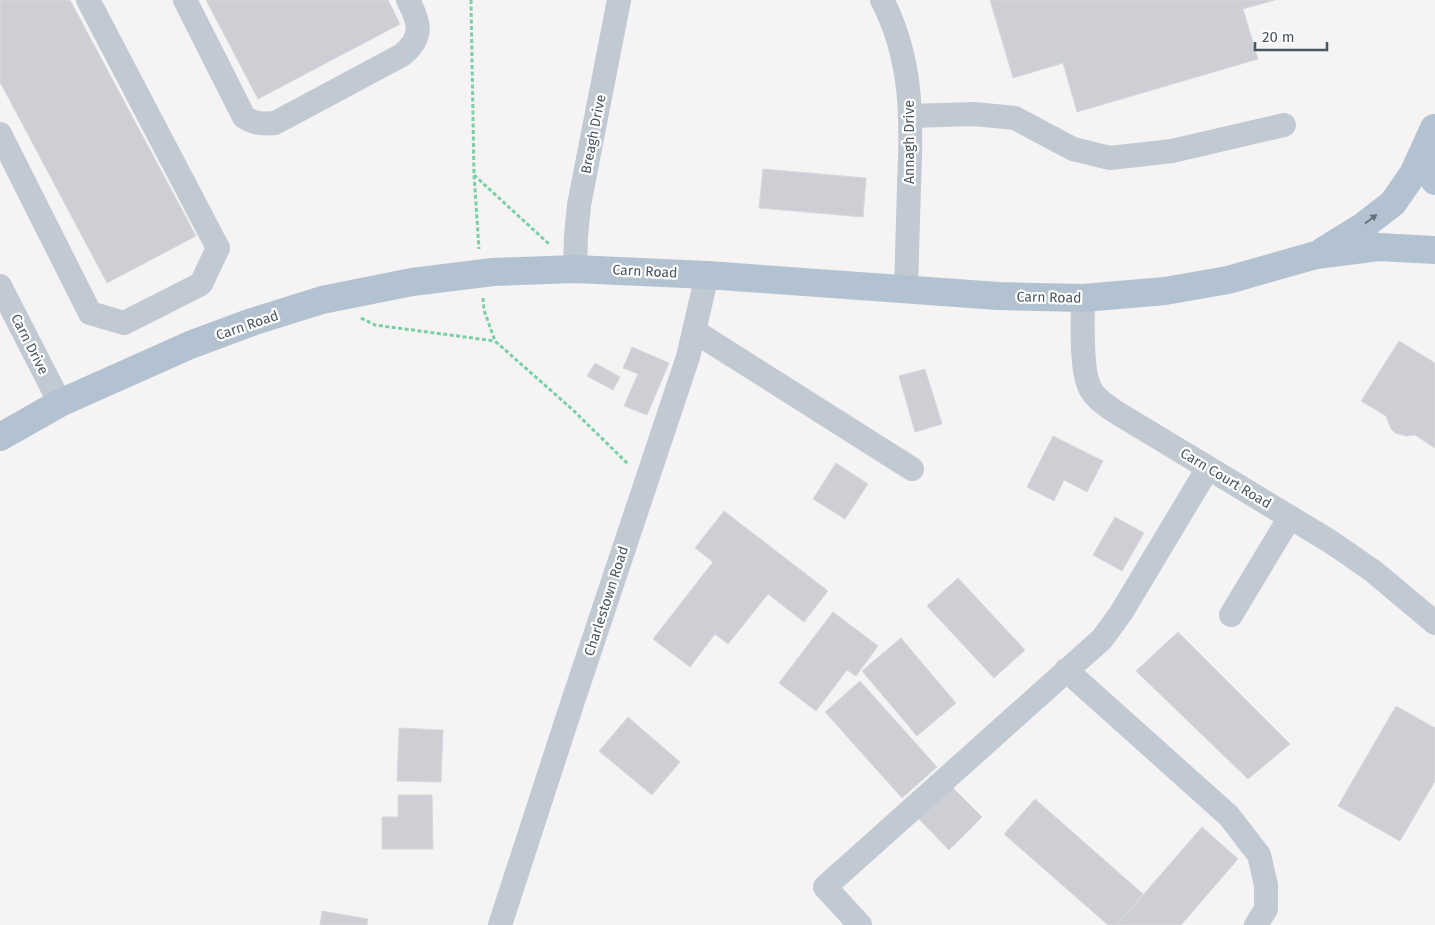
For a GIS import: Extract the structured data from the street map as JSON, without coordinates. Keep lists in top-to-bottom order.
{
  "streets": {
    "main road": ["Carn Road"],
    "street": [
      "Breagh Drive",
      "Annagh Drive",
      "Carn Drive",
      "Carn Court Road",
      "Charlestown Road"
    ]
  },
  "crossings": [
    ["Breagh Drive", "Carn Road"],
    ["Annagh Drive", "Carn Road"],
    ["Carn Road", "Carn Drive"],
    ["Carn Road", "Carn Court Road"],
    ["Carn Road", "Charlestown Road"]
  ],
  "scale_bar": "20 m"
}
